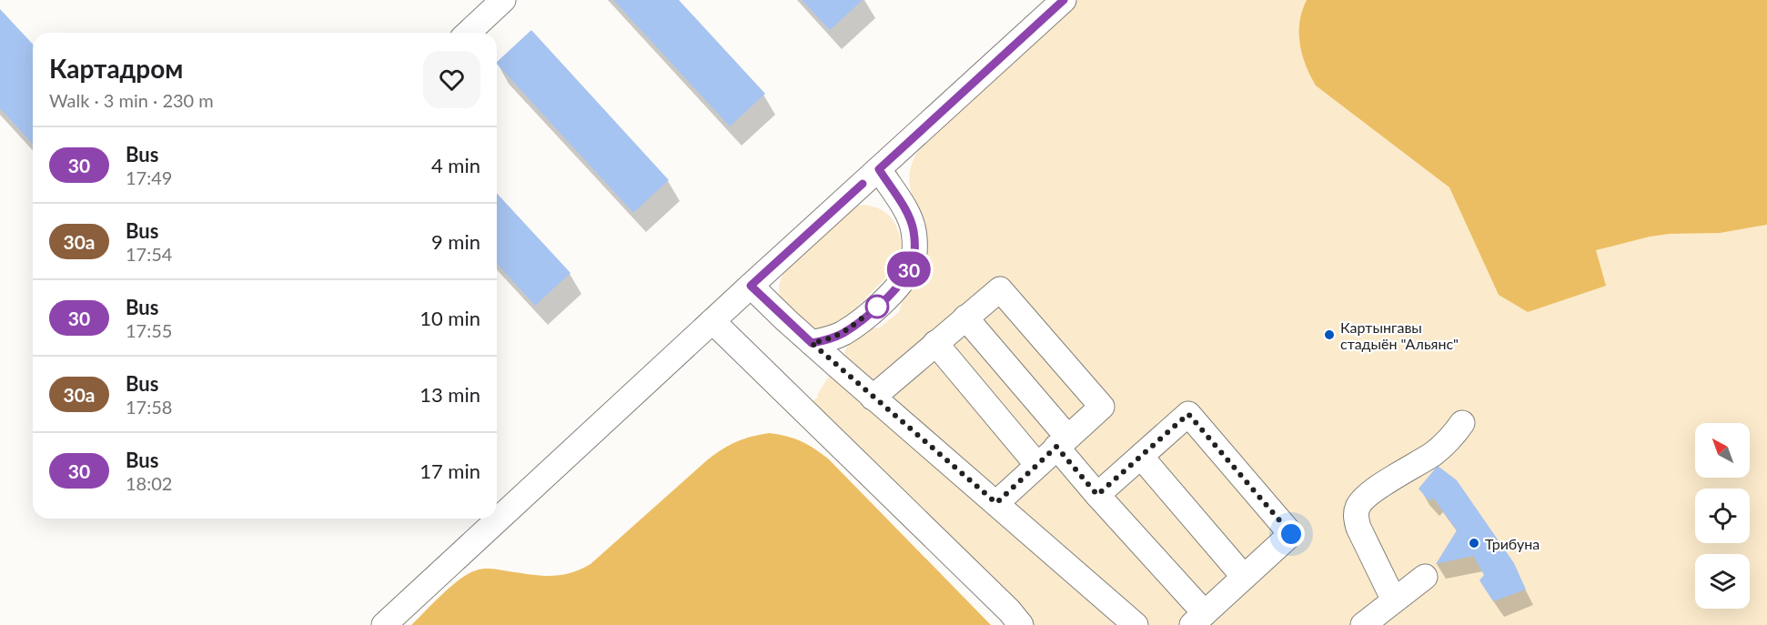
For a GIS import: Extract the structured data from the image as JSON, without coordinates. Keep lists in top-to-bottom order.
{
  "places": ["Картынгавы стадыён \"Альянс\"", "Трибуна"],
  "lines": ["bus line 30"],
  "north": "top left",
  "page": {
    "on_map": "30",
    "heading": ["Картадром", "Walk · 3 min · 230 m"],
    "list": [
      {
        "mark": "30",
        "name": "Bus",
        "note": "17:49",
        "value": "4 min"
      },
      {
        "mark": "30а",
        "name": "Bus",
        "note": "17:54",
        "value": "9 min"
      },
      {
        "mark": "30",
        "name": "Bus",
        "note": "17:55",
        "value": "10 min"
      },
      {
        "mark": "30а",
        "name": "Bus",
        "note": "17:58",
        "value": "13 min"
      },
      {
        "mark": "30",
        "name": "Bus",
        "note": "18:02",
        "value": "17 min"
      }
    ]
  }
}
